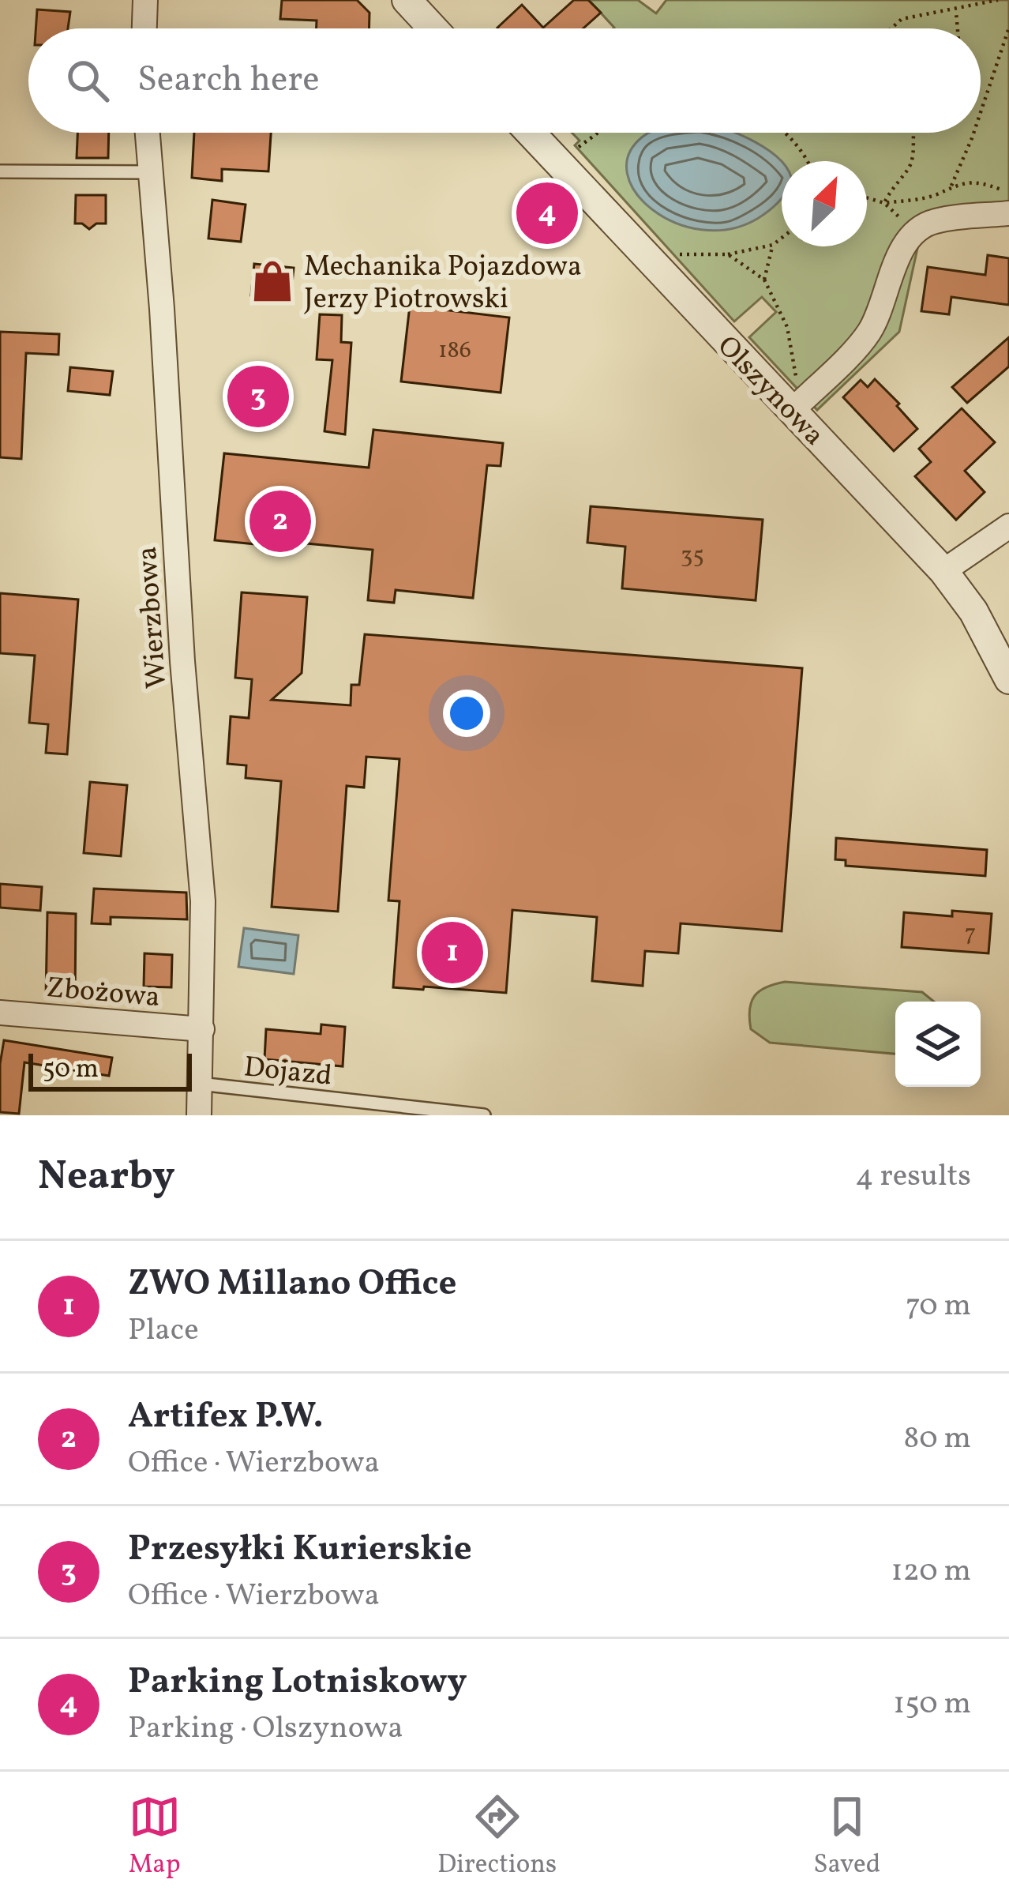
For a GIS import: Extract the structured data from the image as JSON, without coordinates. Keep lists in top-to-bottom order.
{
  "streets": {
    "street": ["Olszynowa", "Wierzbowa", "Zbożowa"],
    "lane": ["Dojazd"]
  },
  "crossings": [
    ["Wierzbowa", "Zbożowa"],
    ["Wierzbowa", "Dojazd"]
  ],
  "places": {
    "shop": ["Mechanika Pojazdowa Jerzy Piotrowski"]
  },
  "house_numbers": ["186", "35", "7"],
  "scale_bar": "50 m",
  "north": "top right",
  "page": {
    "search": "Search here",
    "pins": [
      "4",
      "3",
      "2",
      "1"
    ],
    "scale": "50 m",
    "heading": ["Nearby", "4 results"],
    "list": [
      {
        "mark": "1",
        "name": "ZWO Millano Office",
        "note": "Place",
        "value": "70 m"
      },
      {
        "mark": "2",
        "name": "Artifex P.W.",
        "note": "Office · Wierzbowa",
        "value": "80 m"
      },
      {
        "mark": "3",
        "name": "Przesyłki Kurierskie",
        "note": "Office · Wierzbowa",
        "value": "120 m"
      },
      {
        "mark": "4",
        "name": "Parking Lotniskowy",
        "note": "Parking · Olszynowa",
        "value": "150 m"
      }
    ],
    "nav": ["Map", "Directions", "Saved"]
  }
}
